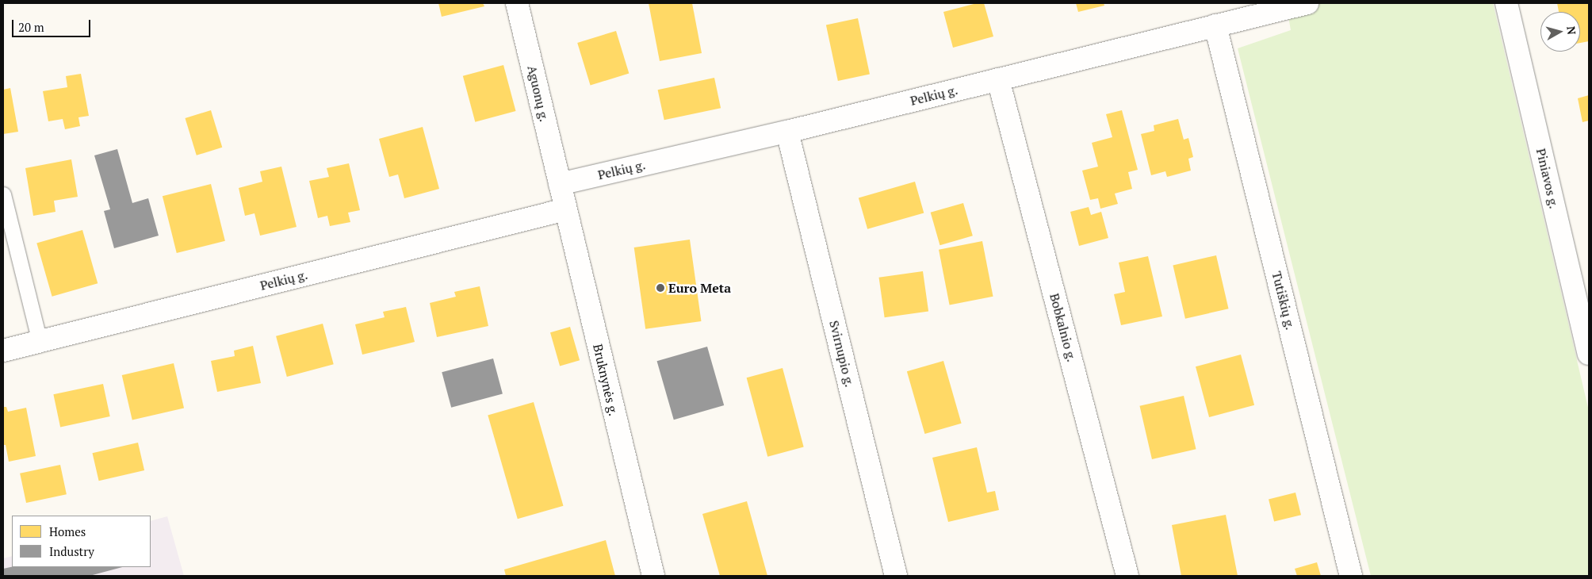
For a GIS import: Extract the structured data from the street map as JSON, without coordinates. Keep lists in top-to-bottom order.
{
  "streets": {
    "street": [
      "Aguonų g.",
      "Pelkių g.",
      "Piniavos g.",
      "Tutiškių g.",
      "Bobkalnio g.",
      "Svirnupio g.",
      "Bruknynės g."
    ]
  },
  "crossings": [
    ["Aguonų g.", "Pelkių g."],
    ["Aguonų g.", "Bruknynės g."],
    ["Pelkių g.", "Tutiškių g."],
    ["Pelkių g.", "Bobkalnio g."],
    ["Pelkių g.", "Svirnupio g."],
    ["Pelkių g.", "Bruknynės g."]
  ],
  "places": ["Euro Meta"],
  "legend": ["Homes", "Industry"],
  "scale_bar": "20 m",
  "north": "right"
}
